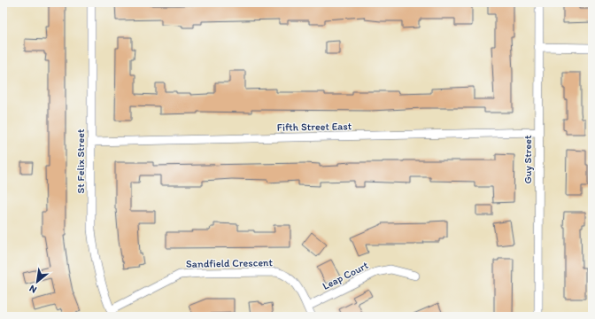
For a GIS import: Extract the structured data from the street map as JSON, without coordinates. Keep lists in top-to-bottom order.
{
  "streets": {
    "street": [
      "Fifth Street East",
      "Guy Street",
      "St Felix Street",
      "Sandfield Crescent",
      "Leap Court"
    ]
  },
  "crossings": [
    ["Fifth Street East", "Guy Street"],
    ["Fifth Street East", "St Felix Street"],
    ["St Felix Street", "Sandfield Crescent"],
    ["Sandfield Crescent", "Leap Court"]
  ],
  "north": "bottom left"
}
